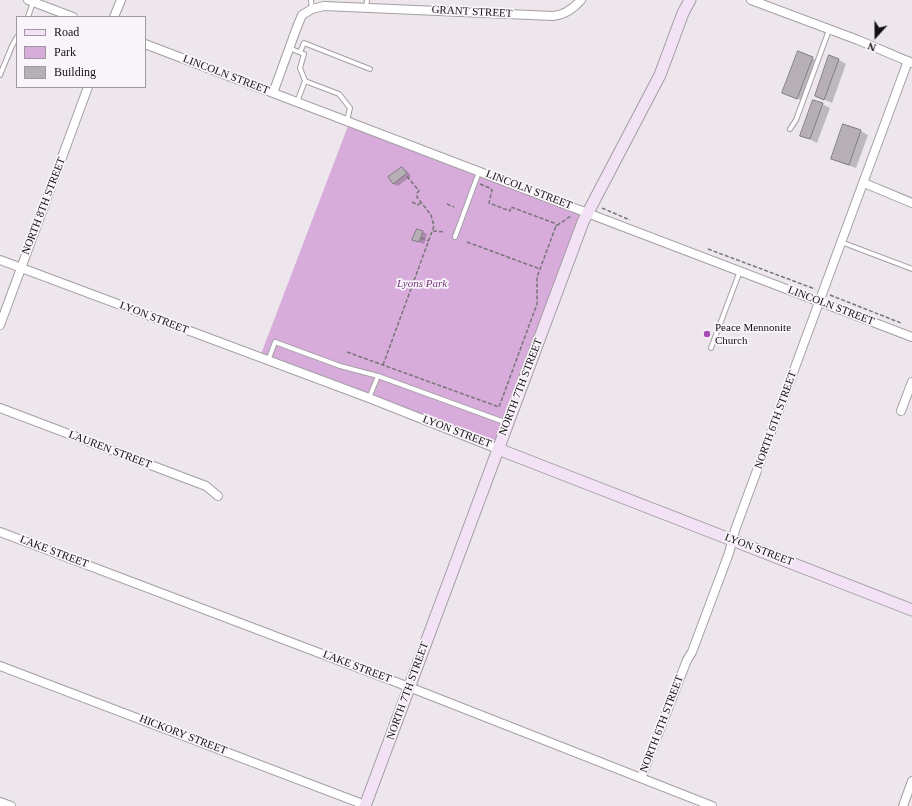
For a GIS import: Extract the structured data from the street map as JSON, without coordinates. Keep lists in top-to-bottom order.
{
  "streets": {
    "street": [
      "GRANT STREET",
      "LINCOLN STREET",
      "NORTH 8TH STREET",
      "LYON STREET",
      "NORTH 7TH STREET",
      "NORTH 6TH STREET",
      "LAUREN STREET",
      "LAKE STREET",
      "HICKORY STREET"
    ]
  },
  "crossings": [
    ["GRANT STREET", "LINCOLN STREET"],
    ["LINCOLN STREET", "NORTH 7TH STREET"],
    ["LINCOLN STREET", "NORTH 6TH STREET"],
    ["NORTH 8TH STREET", "LYON STREET"],
    ["LYON STREET", "NORTH 7TH STREET"],
    ["LYON STREET", "NORTH 6TH STREET"],
    ["NORTH 7TH STREET", "LAKE STREET"],
    ["NORTH 7TH STREET", "HICKORY STREET"],
    ["NORTH 6TH STREET", "LAKE STREET"]
  ],
  "parks": ["Lyons Park"],
  "places": ["Peace Mennonite Church"],
  "legend": ["Road", "Park", "Building"],
  "north": "bottom"
}
